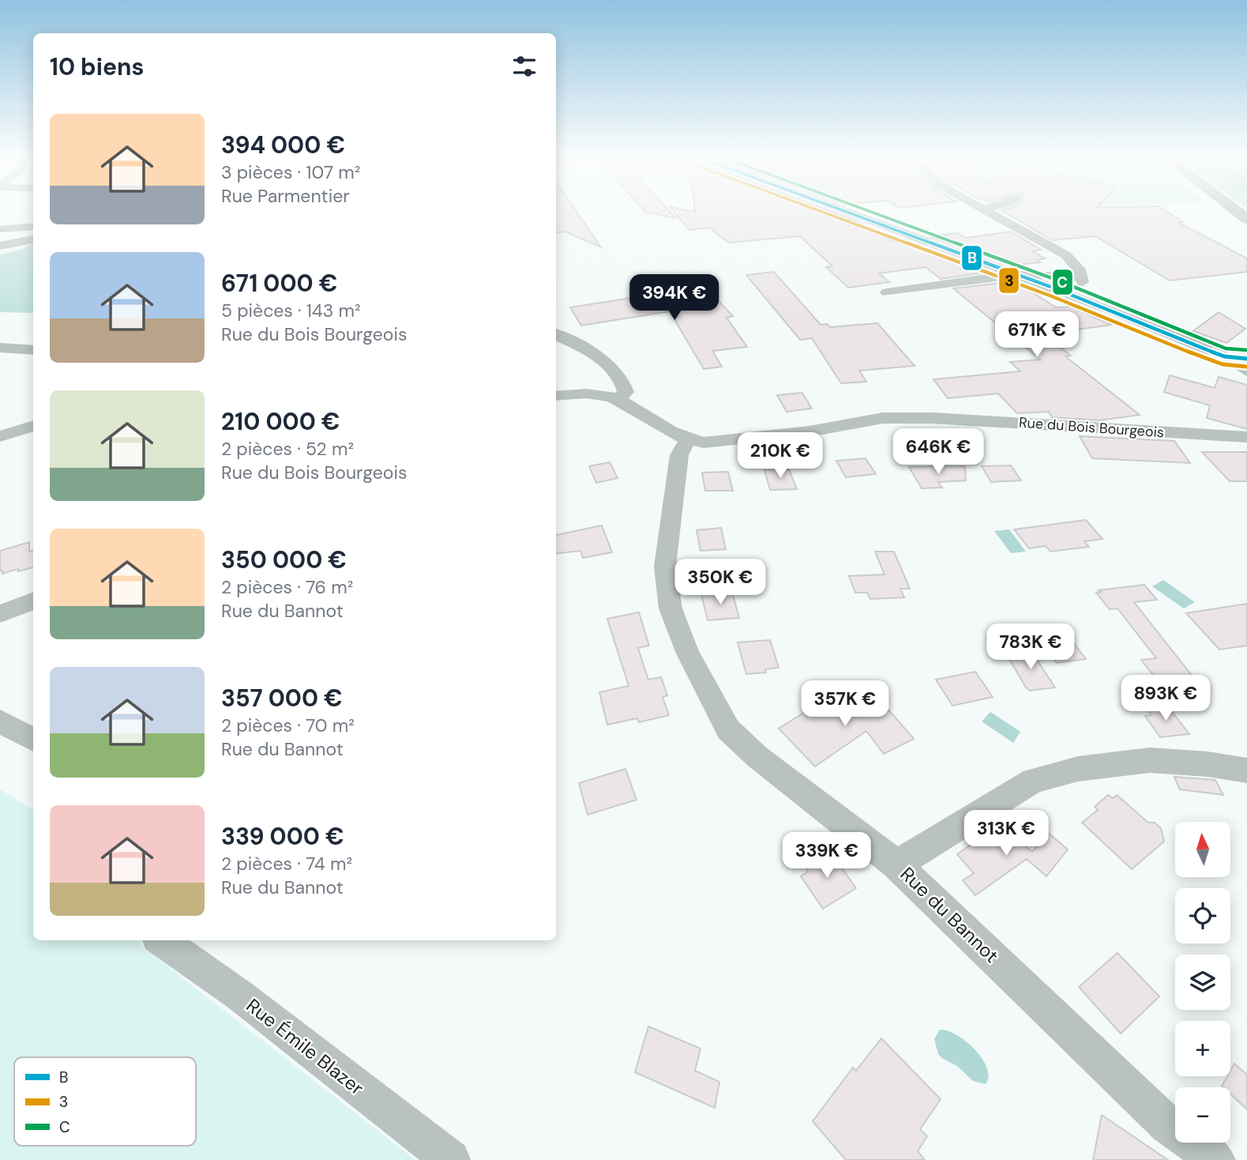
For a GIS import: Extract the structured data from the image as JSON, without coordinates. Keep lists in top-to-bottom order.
{
  "streets": {
    "street": ["Rue du Bois Bourgeois", "Rue du Bannot", "Rue Émile Blazer"]
  },
  "crossings": [
    ["Rue du Bois Bourgeois", "Rue du Bannot"]
  ],
  "lines": ["transit line B", "transit line 3", "transit line C"],
  "legend": ["B", "3", "C"],
  "north": "top",
  "page": {
    "heading": "10 biens",
    "list": [
      {
        "name": "394 000 €",
        "note": "3 pièces · 107 m² · Rue Parmentier"
      },
      {
        "name": "671 000 €",
        "note": "5 pièces · 143 m² · Rue du Bois Bourgeois"
      },
      {
        "name": "210 000 €",
        "note": "2 pièces · 52 m² · Rue du Bois Bourgeois"
      },
      {
        "name": "350 000 €",
        "note": "2 pièces · 76 m² · Rue du Bannot"
      },
      {
        "name": "357 000 €",
        "note": "2 pièces · 70 m² · Rue du Bannot"
      },
      {
        "name": "339 000 €",
        "note": "2 pièces · 74 m² · Rue du Bannot"
      }
    ],
    "price": [
      "394K €",
      "671K €",
      "646K €",
      "210K €",
      "350K €",
      "783K €",
      "893K €",
      "357K €",
      "313K €",
      "339K €"
    ],
    "map_buttons": ["+", "−"]
  }
}
